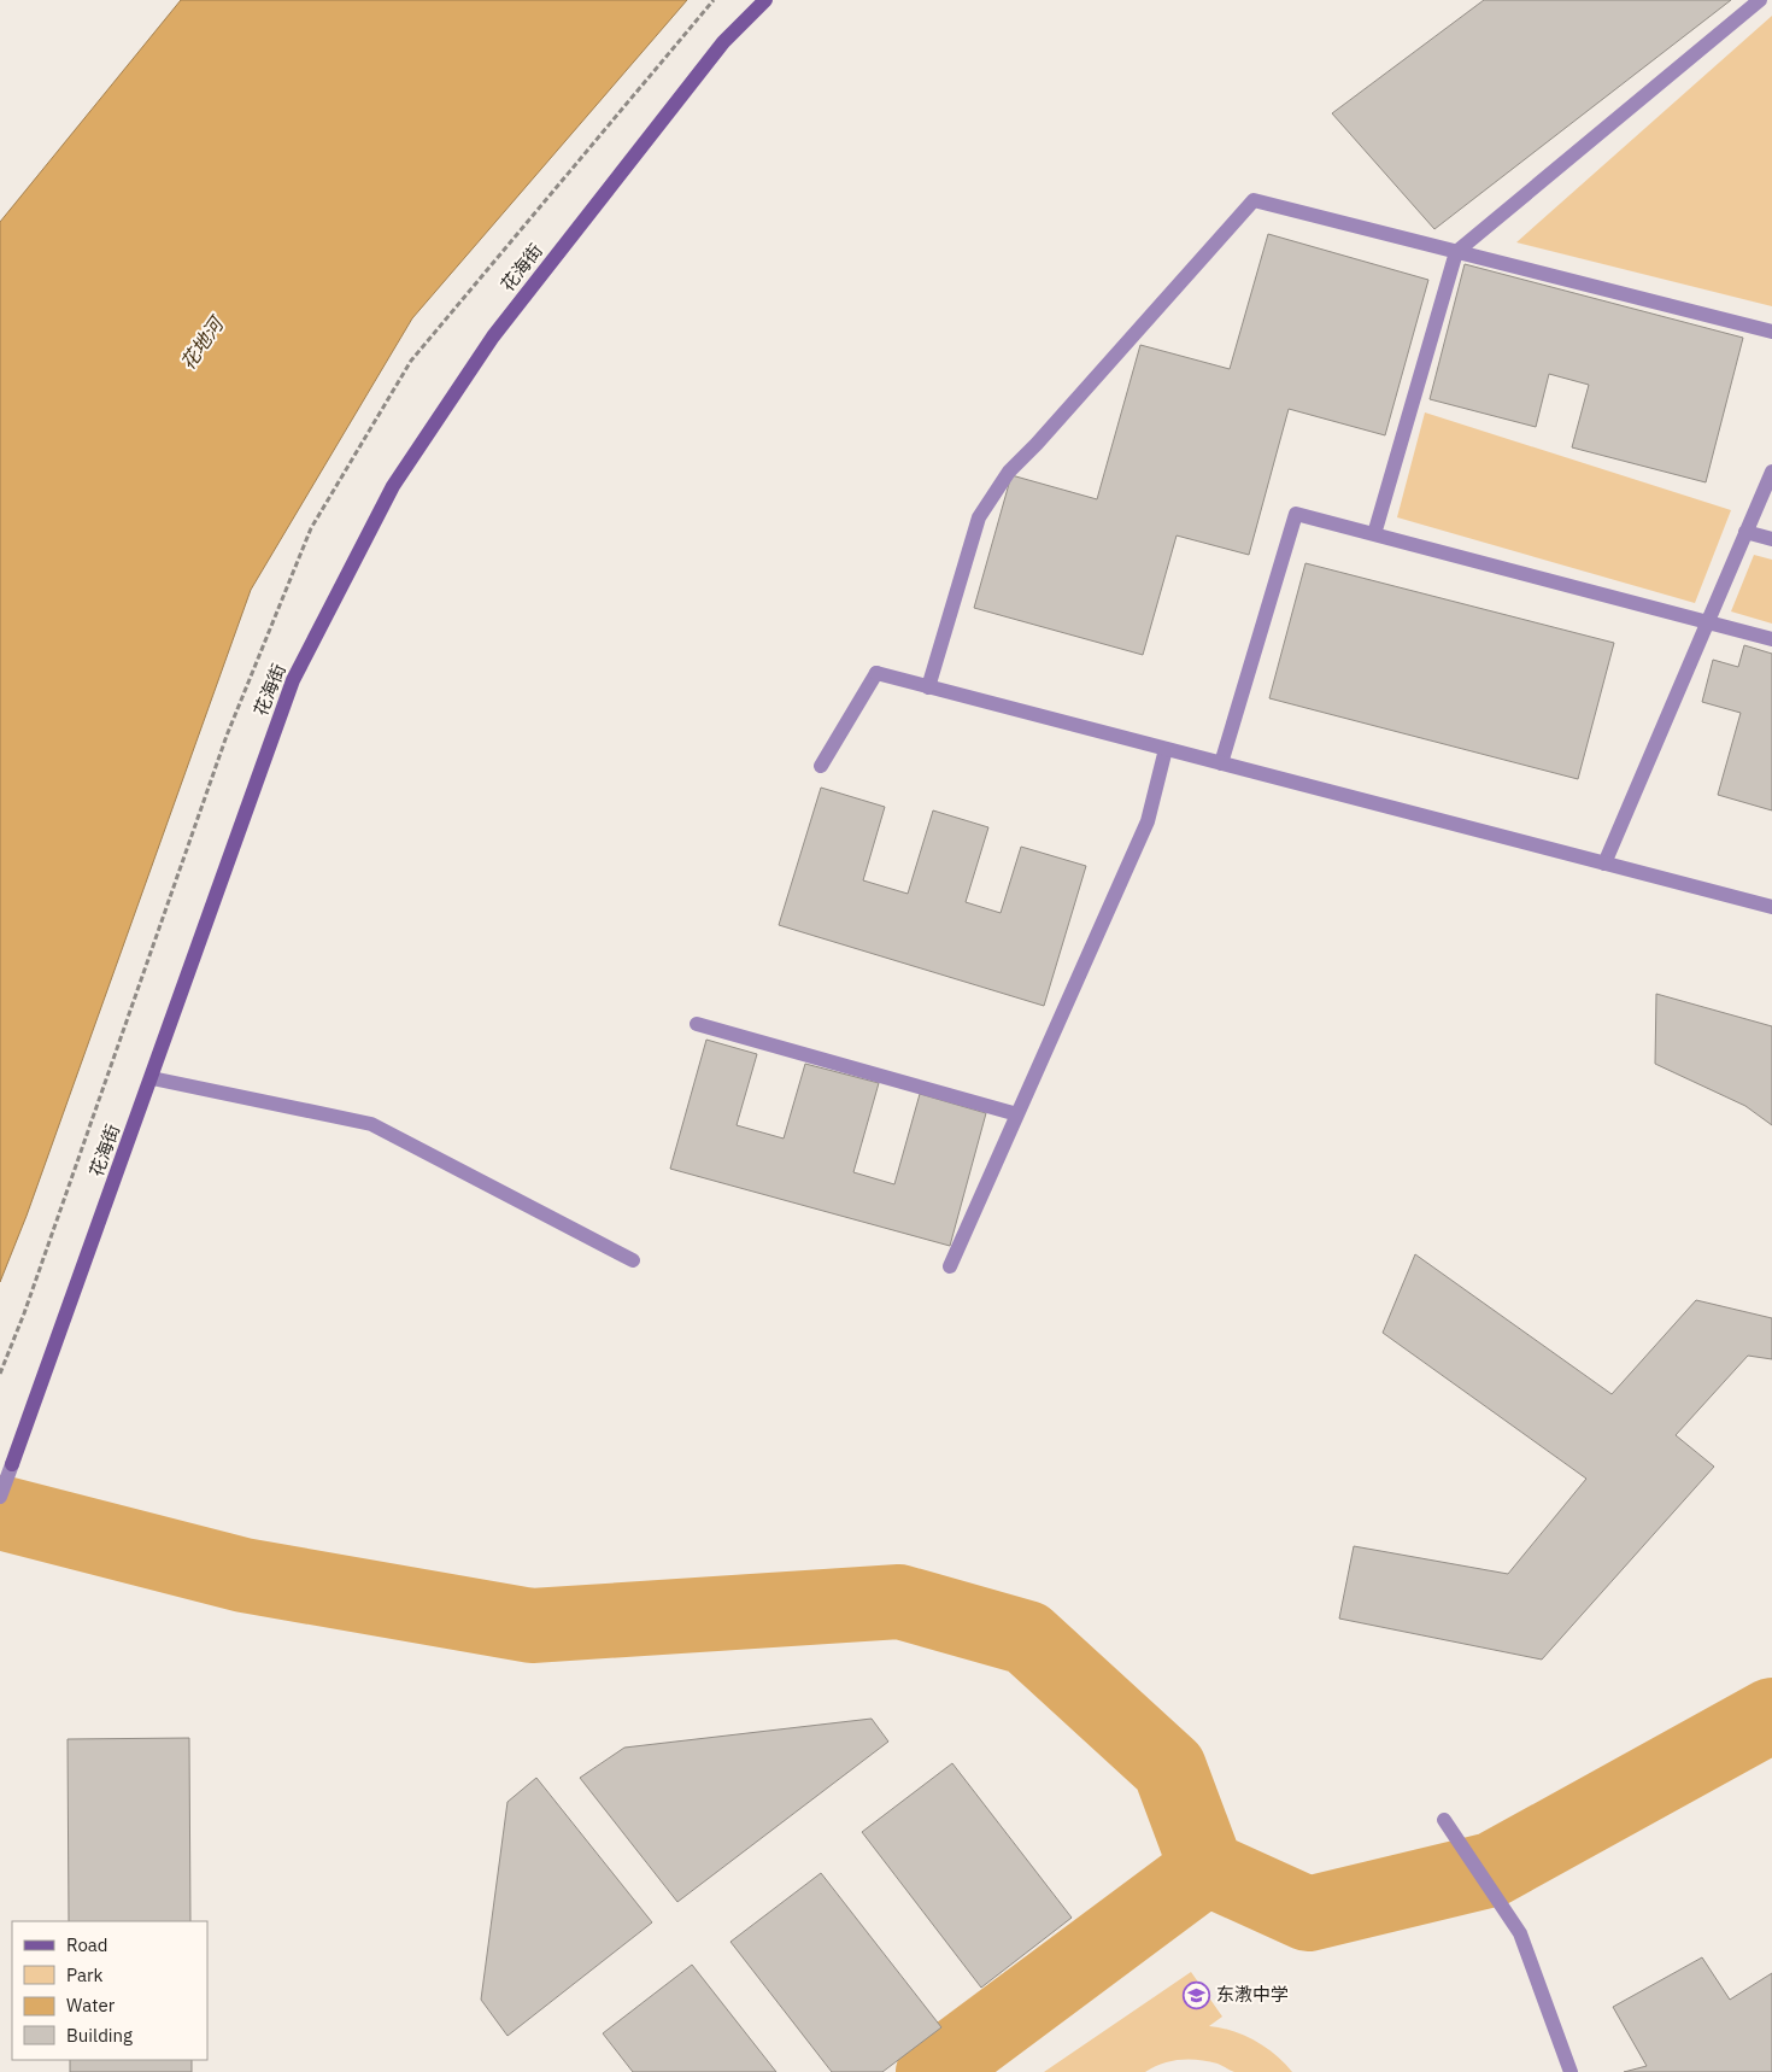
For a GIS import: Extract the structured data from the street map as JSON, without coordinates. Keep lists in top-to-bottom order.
{
  "streets": {
    "street": ["花海街"]
  },
  "water": ["花地河"],
  "places": {
    "school or university": ["东漖中学"]
  },
  "legend": [
    "Road",
    "Park",
    "Water",
    "Building"
  ]
}
